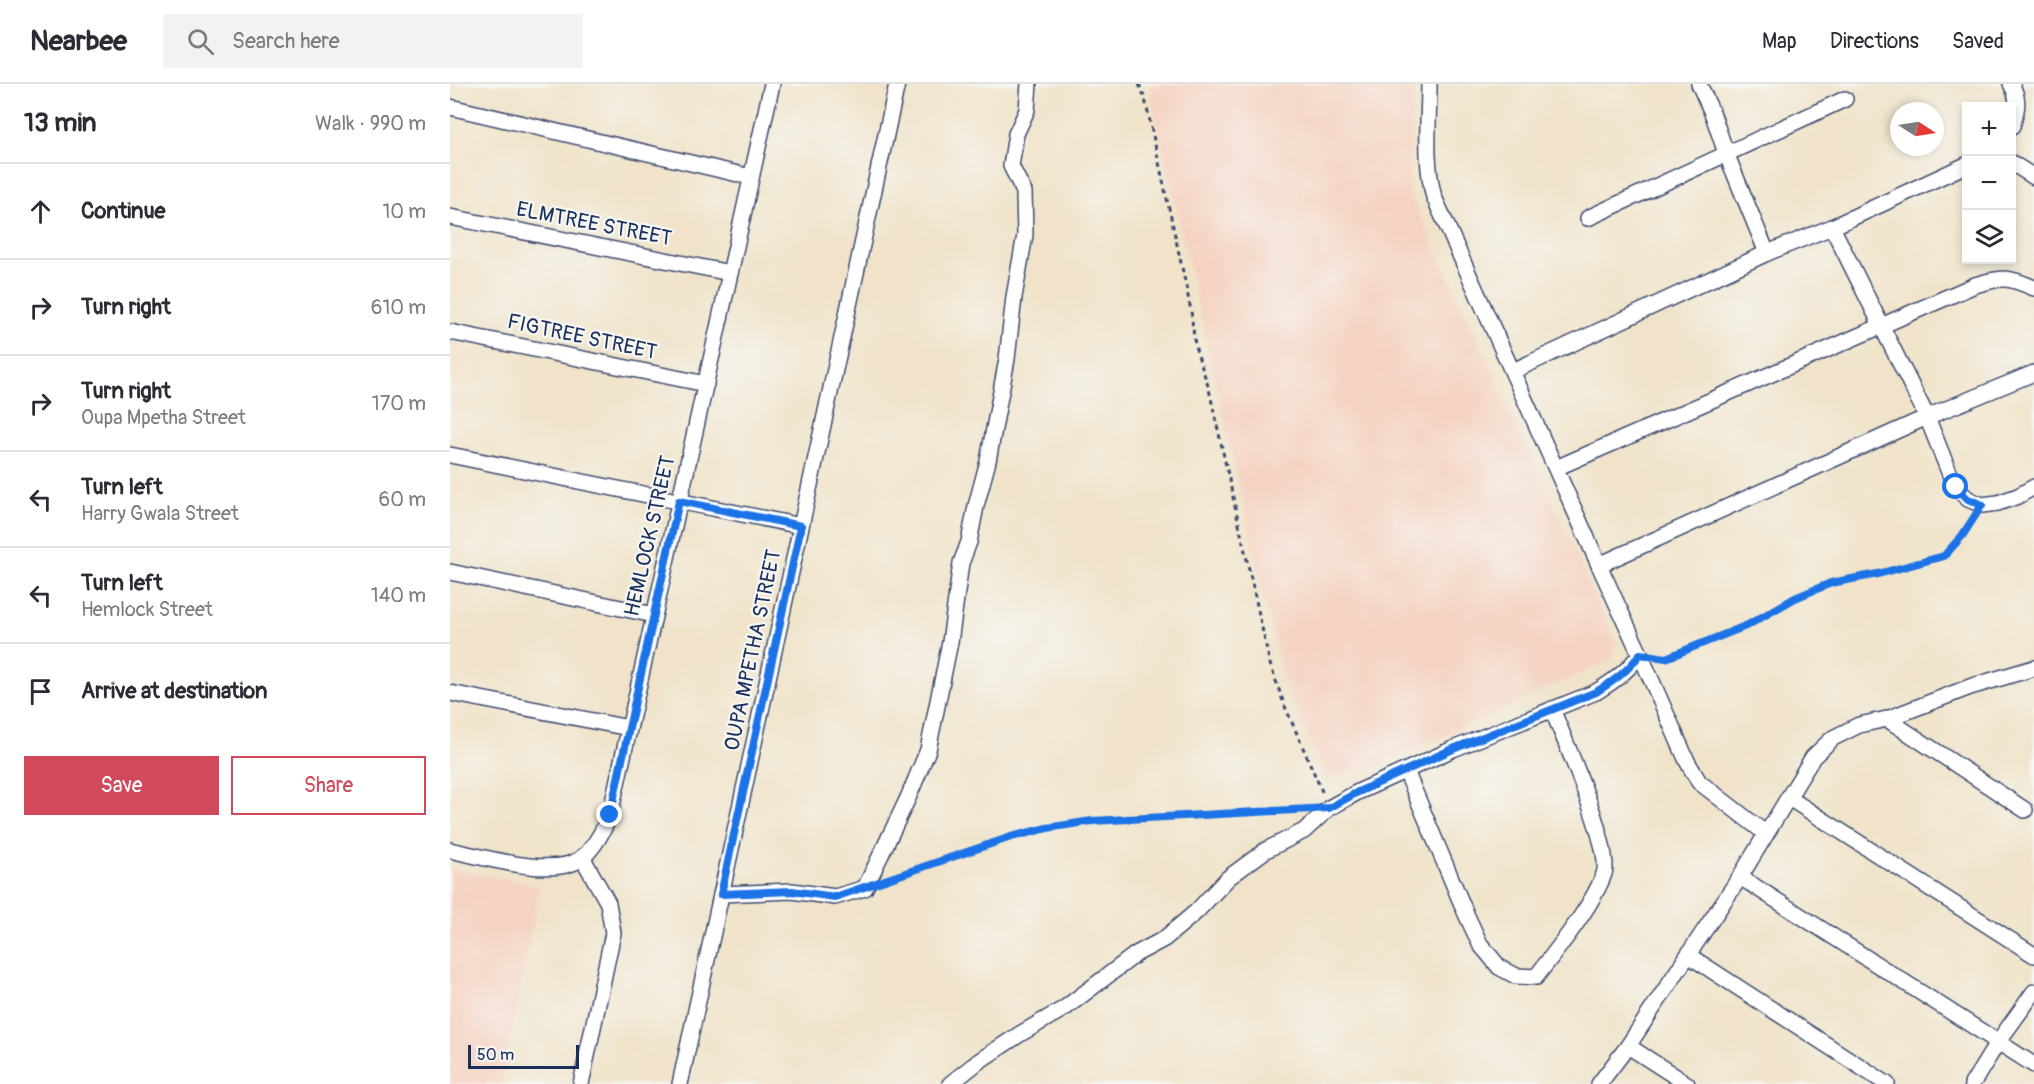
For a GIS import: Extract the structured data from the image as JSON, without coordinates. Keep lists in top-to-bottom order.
{
  "streets": {
    "street": [
      "ELMTREE STREET",
      "FIGTREE STREET",
      "HEMLOCK STREET",
      "OUPA MPETHA STREET"
    ]
  },
  "crossings": [
    ["ELMTREE STREET", "HEMLOCK STREET"],
    ["FIGTREE STREET", "HEMLOCK STREET"]
  ],
  "scale_bar": "50 m",
  "north": "right",
  "page": {
    "header": "Nearbee",
    "search": "Search here",
    "nav": ["Map", "Directions", "Saved"],
    "heading": ["13 min", "Walk · 990 m"],
    "map_buttons": ["+", "−"],
    "list": [
      ["Continue", "10 m"],
      ["Turn right", "610 m"],
      ["Turn right", "Oupa Mpetha Street", "170 m"],
      ["Turn left", "Harry Gwala Street", "60 m"],
      ["Turn left", "Hemlock Street", "140 m"],
      "Arrive at destination"
    ],
    "buttons": ["Save", "Share"],
    "scale": "50 m"
  }
}
